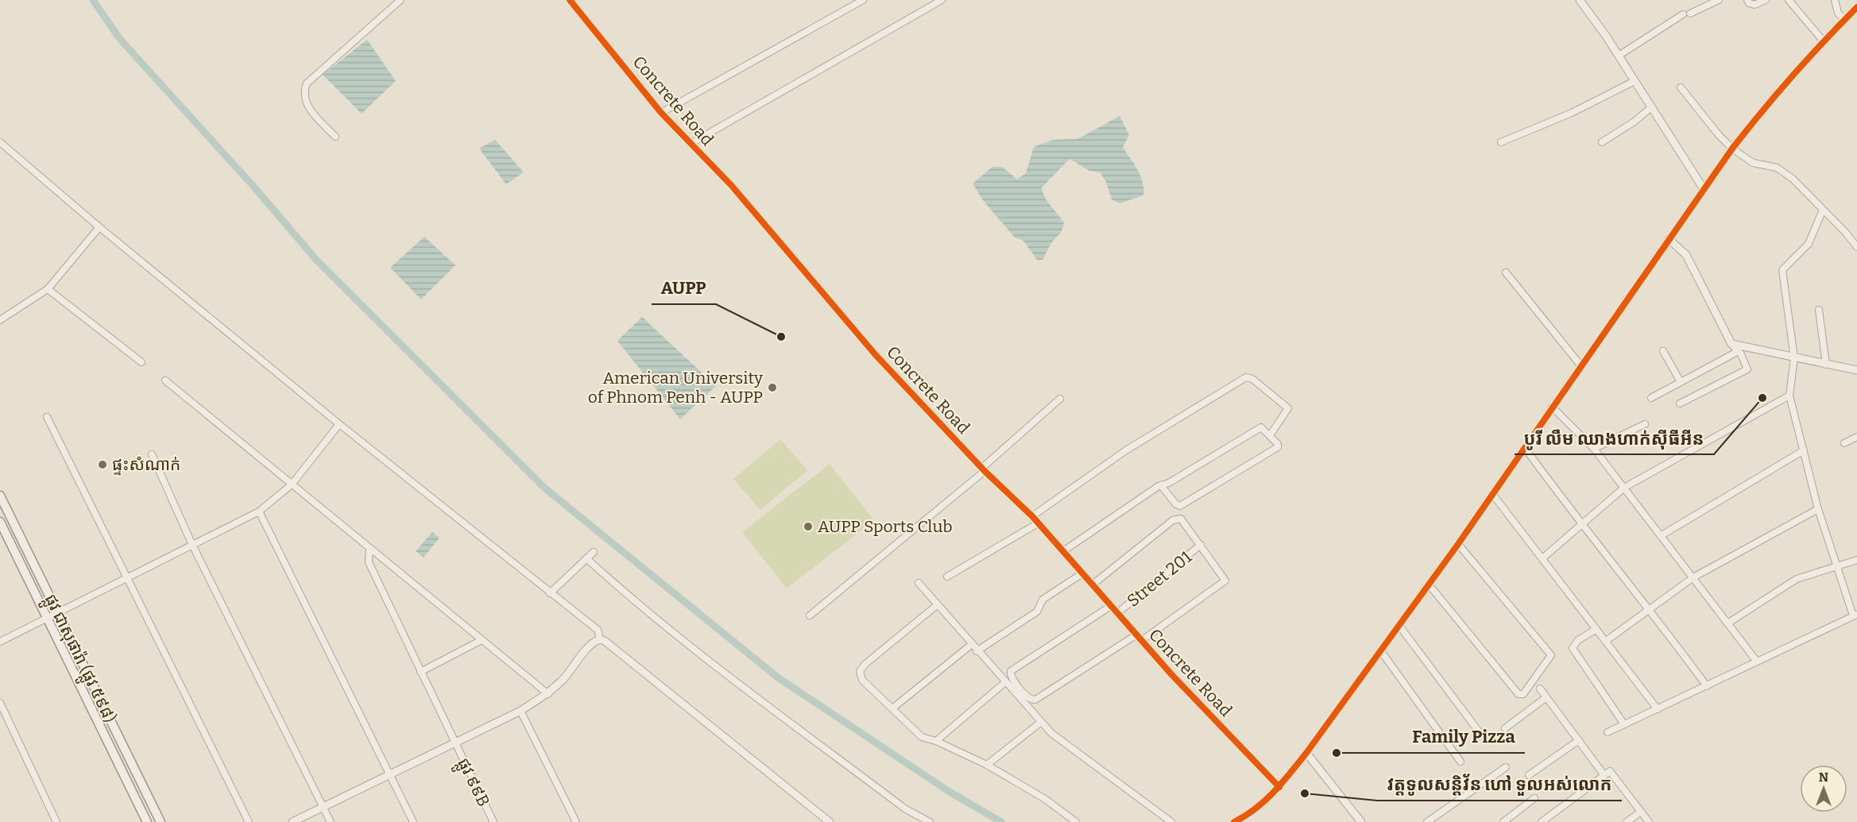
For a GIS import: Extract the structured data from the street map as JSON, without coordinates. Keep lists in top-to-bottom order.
{
  "streets": {
    "main road": ["ផ្លូវ ជាសុផារ៉ា (ផ្លូវ ៥៩៨)"],
    "street": ["Concrete Road", "Street 201", "ផ្លូវ ៩៩B"]
  },
  "crossings": [
    ["Concrete Road", "Street 201"]
  ],
  "places": [
    "AUPP",
    "American University of Phnom Penh - AUPP",
    "បូរី លឹម ឈាងហាក់សុីធីអីន",
    "ផ្ទះសំណាក់",
    "AUPP Sports Club",
    "Family Pizza",
    "វត្តទូលសន្តិវ័ន ហៅ ទួលអស់លោក"
  ],
  "north": "top"
}
